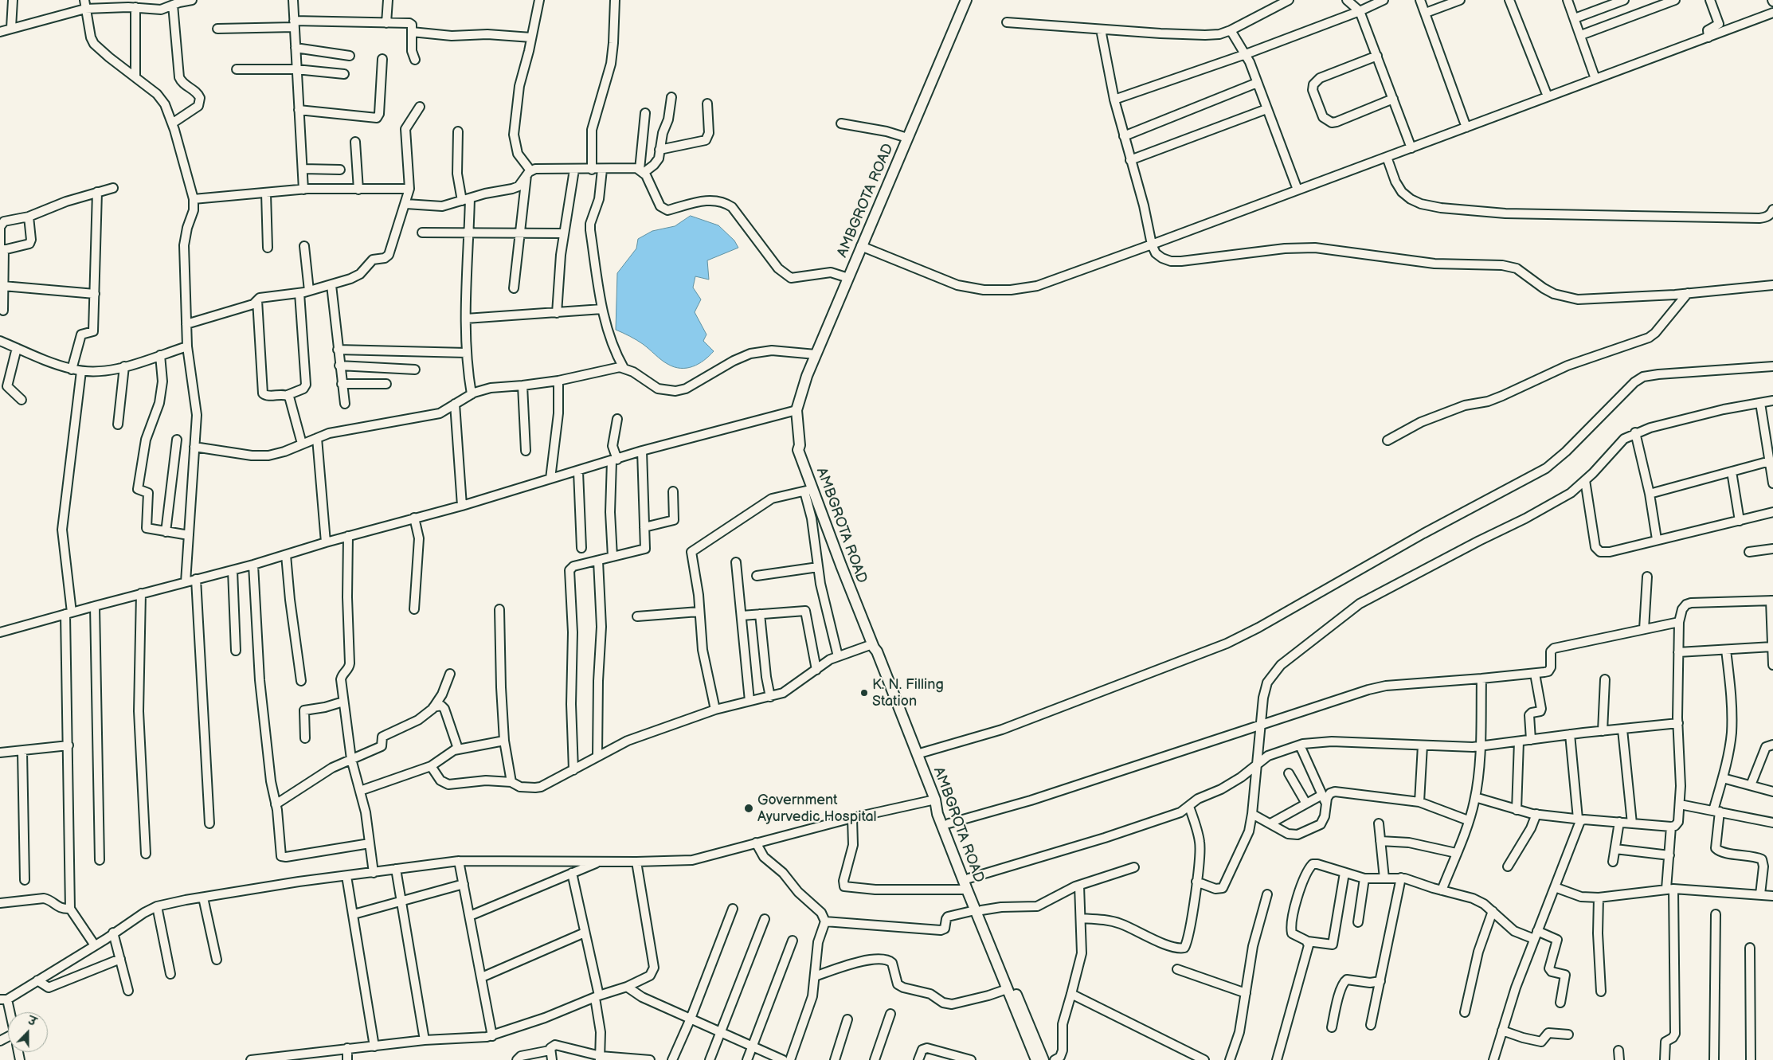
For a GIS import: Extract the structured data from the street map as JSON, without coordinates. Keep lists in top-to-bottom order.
{
  "streets": {
    "main road": ["AMBGROTA ROAD"]
  },
  "places": ["K. N. Filling Station", "Government Ayurvedic Hospital"],
  "north": "top"
}
